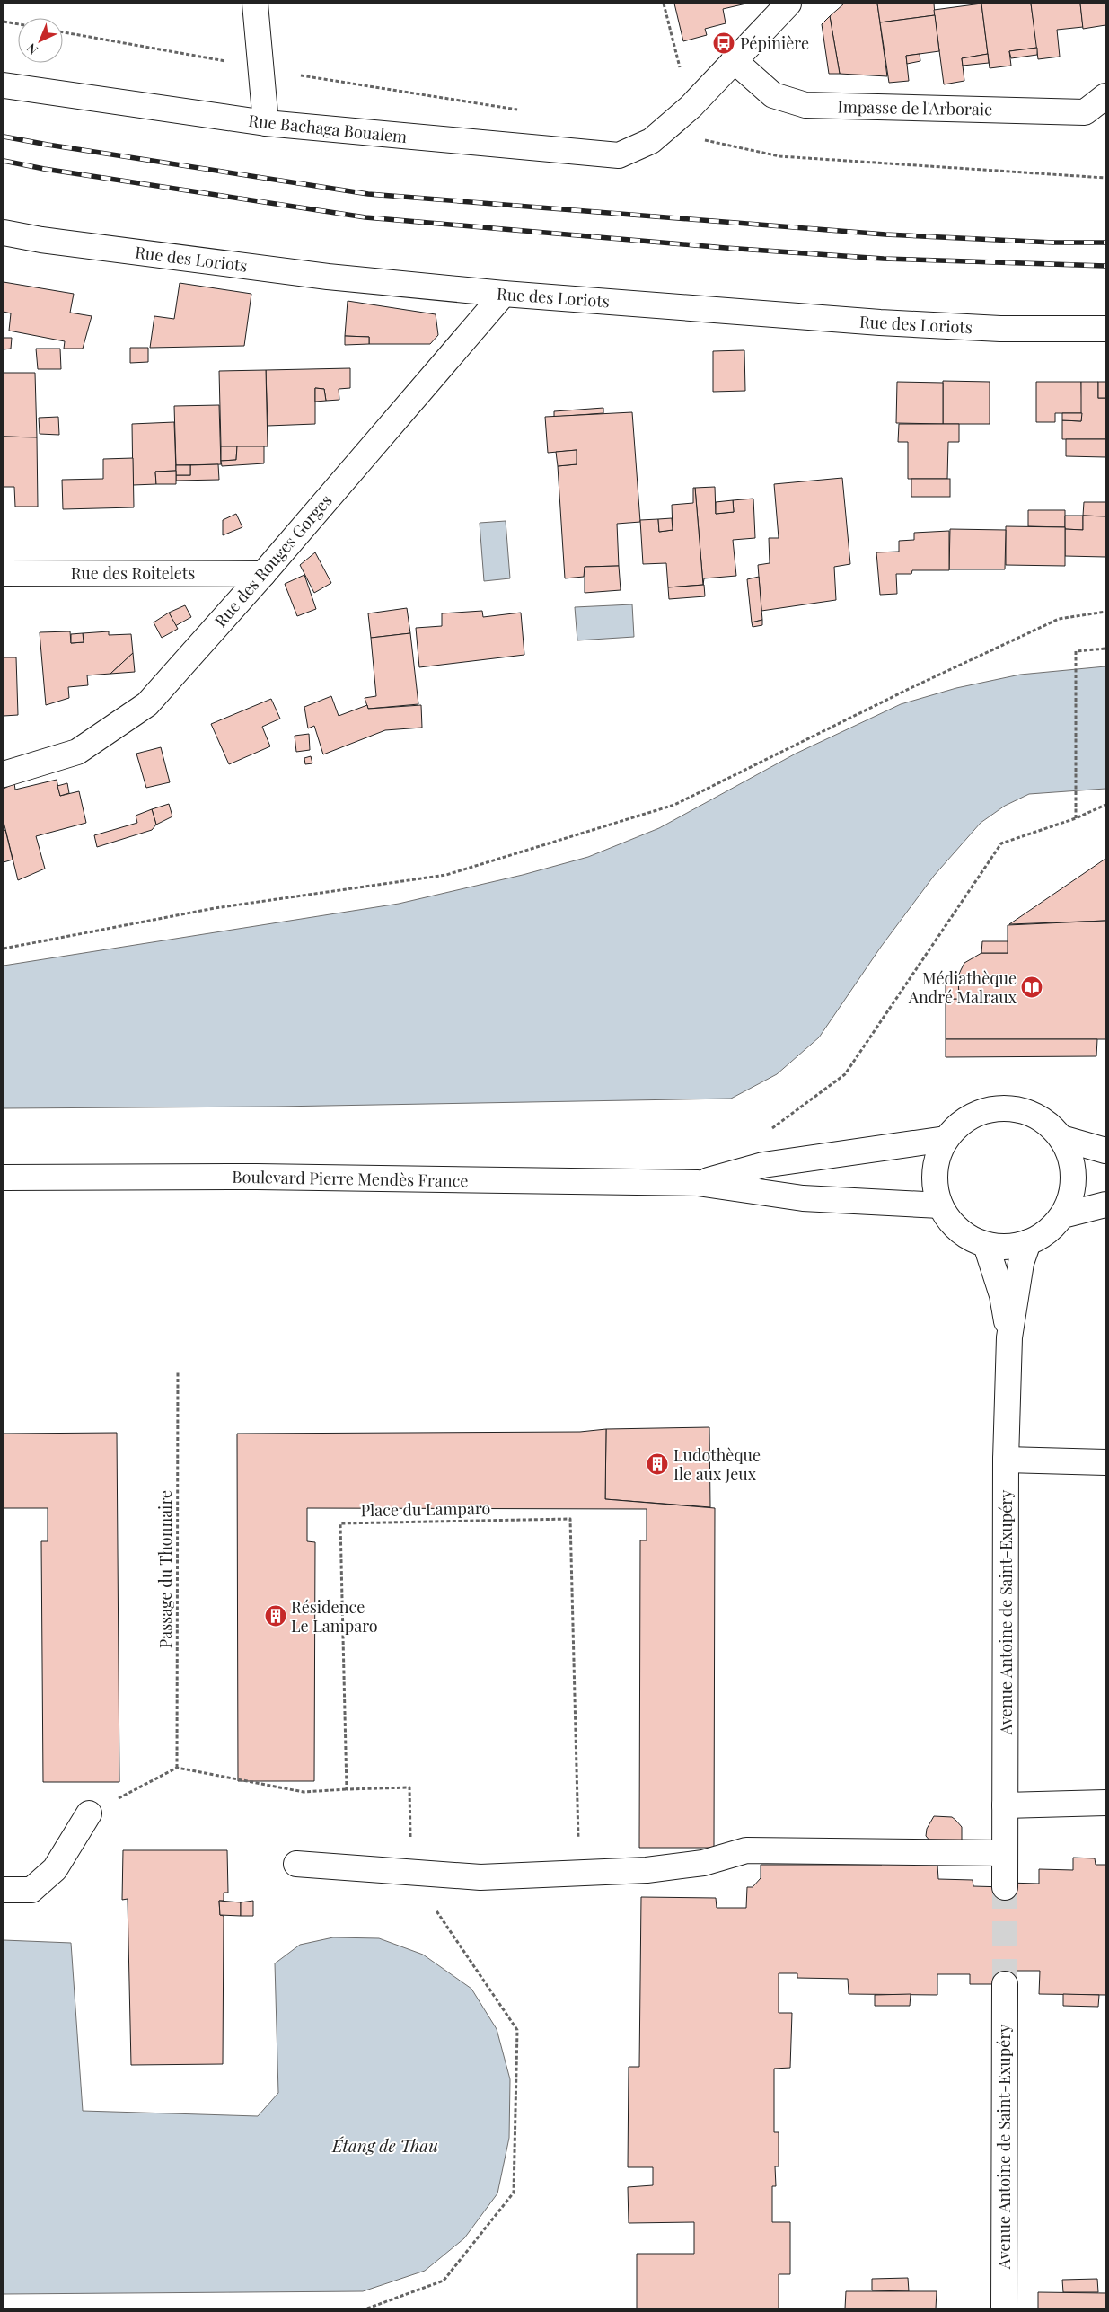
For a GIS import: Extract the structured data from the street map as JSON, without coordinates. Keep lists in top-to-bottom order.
{
  "streets": {
    "street": [
      "Impasse de l'Arboraie",
      "Rue Bachaga Boualem",
      "Rue des Loriots",
      "Rue des Rouges Gorges",
      "Rue des Roitelets",
      "Boulevard Pierre Mendès France",
      "Avenue Antoine de Saint-Exupéry"
    ],
    "path": ["Place du Lamparo", "Passage du Thonnaire"]
  },
  "crossings": [
    ["Impasse de l'Arboraie", "Rue Bachaga Boualem"],
    ["Rue des Loriots", "Rue des Rouges Gorges"],
    ["Rue des Rouges Gorges", "Rue des Roitelets"],
    ["Boulevard Pierre Mendès France", "Avenue Antoine de Saint-Exupéry"]
  ],
  "water": ["Étang de Thau"],
  "places": {
    "bus stop": ["Pépinière"],
    "library": ["Médiathèque André Malraux"],
    "building": ["Ludothèque Ile aux Jeux", "Résidence Le Lamparo"]
  },
  "north": "bottom left"
}
